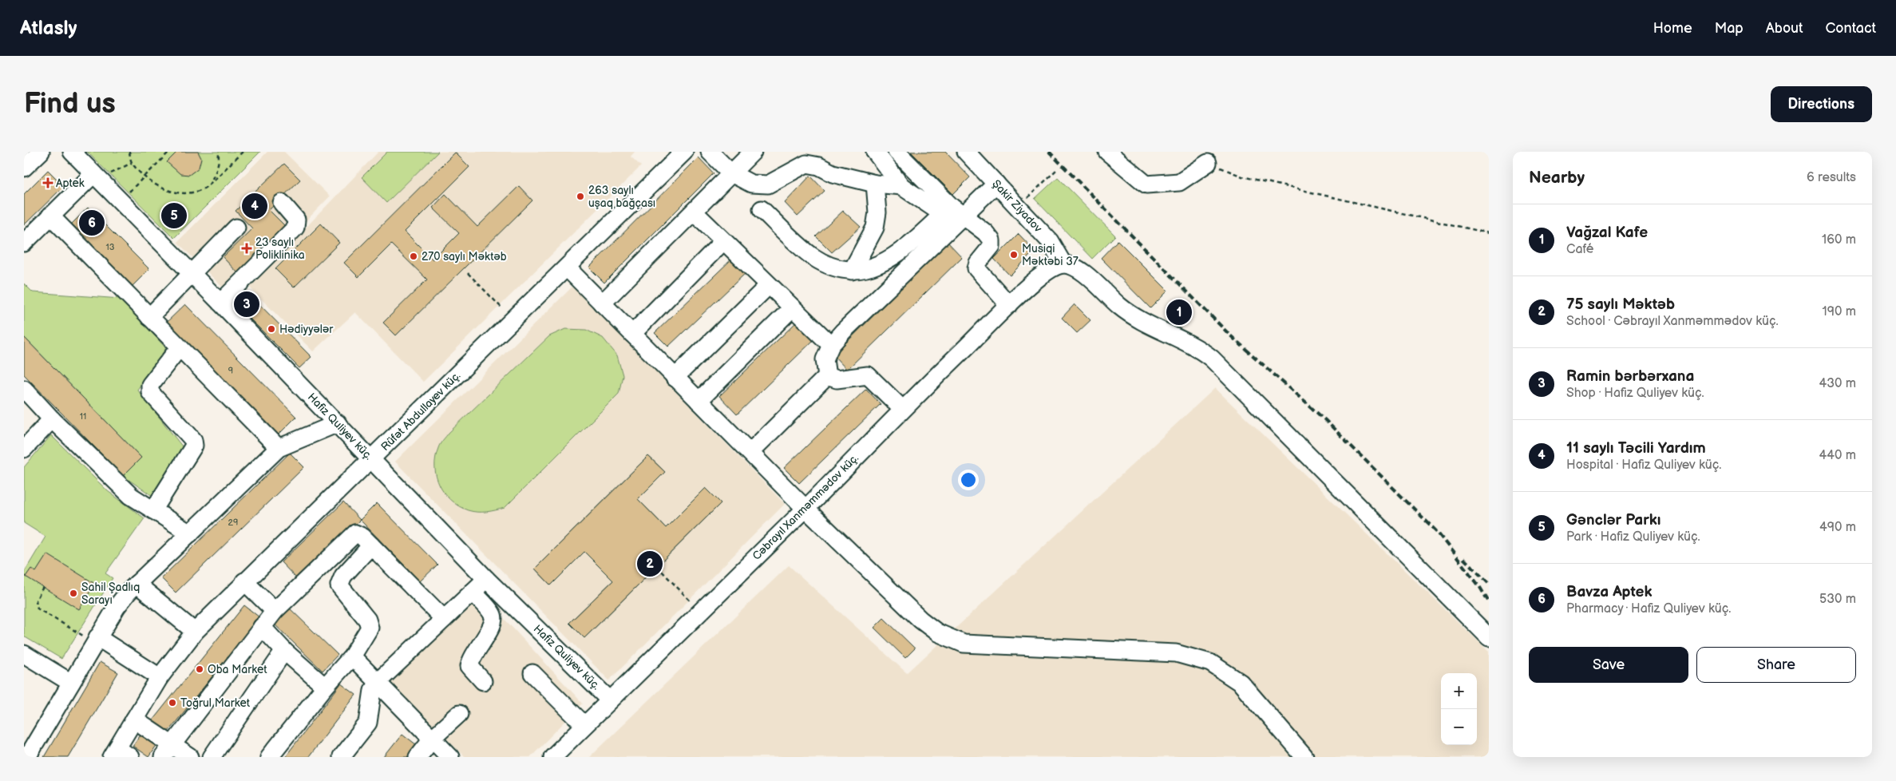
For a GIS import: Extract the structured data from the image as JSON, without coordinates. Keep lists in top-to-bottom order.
{
  "streets": {
    "street": [
      "Şakir Ziyadov",
      "Rüfət Abdullayev küç.",
      "Hafiz Quliyev küç.",
      "Cəbrayıl Xanməmmədov küç."
    ]
  },
  "crossings": [
    ["Şakir Ziyadov", "Cəbrayıl Xanməmmədov küç."],
    ["Rüfət Abdullayev küç.", "Hafiz Quliyev küç."],
    ["Hafiz Quliyev küç.", "Cəbrayıl Xanməmmədov küç."]
  ],
  "places": {
    "health": ["Aptek", "23 saylı Poliklinika"],
    "other": [
      "263 saylı uşaq bağçası",
      "Musiqi Məktəbi 37",
      "270 saylı Məktəb",
      "Hədiyyələr",
      "Sahil Şadlıq Sarayı",
      "Oba Market",
      "Toğrul Market"
    ]
  },
  "house_numbers": [
    "13",
    "9",
    "11",
    "29"
  ],
  "page": {
    "header": "Atlasly",
    "nav": [
      "Home",
      "Map",
      "About",
      "Contact"
    ],
    "buttons": [
      "Directions",
      ["Save", "Share"]
    ],
    "title": "Find us",
    "heading": ["Nearby", "6 results"],
    "pins": [
      "4",
      "5",
      "6",
      "3",
      "1",
      "2"
    ],
    "list": [
      {
        "mark": "1",
        "name": "Vağzal Kafe",
        "note": "Café",
        "value": "160 m"
      },
      {
        "mark": "2",
        "name": "75 saylı Məktəb",
        "note": "School · Cəbrayıl Xanməmmədov küç.",
        "value": "190 m"
      },
      {
        "mark": "3",
        "name": "Ramin bərbərxana",
        "note": "Shop · Hafiz Quliyev küç.",
        "value": "430 m"
      },
      {
        "mark": "4",
        "name": "11 saylı Təcili Yardım",
        "note": "Hospital · Hafiz Quliyev küç.",
        "value": "440 m"
      },
      {
        "mark": "5",
        "name": "Gənclər Parkı",
        "note": "Park · Hafiz Quliyev küç.",
        "value": "490 m"
      },
      {
        "mark": "6",
        "name": "Bavza Aptek",
        "note": "Pharmacy · Hafiz Quliyev küç.",
        "value": "530 m"
      }
    ],
    "map_buttons": ["+", "−"]
  }
}
